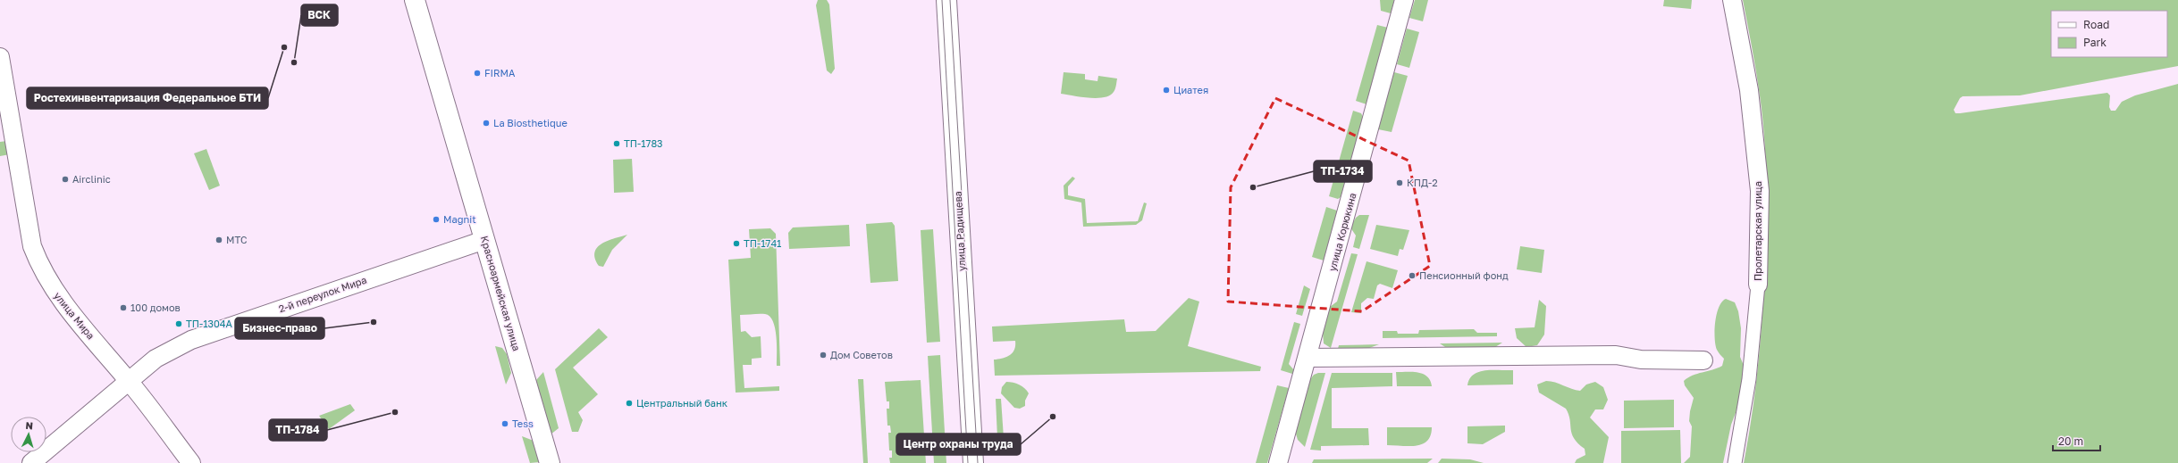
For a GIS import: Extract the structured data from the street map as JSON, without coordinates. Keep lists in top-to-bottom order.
{
  "streets": {
    "main road": ["улица Радищева", "Красноармейская улица"],
    "street": [
      "Пролетарская улица",
      "улица Корюкина",
      "2-й переулок Мира",
      "улица Мира"
    ]
  },
  "crossings": [
    ["Красноармейская улица", "2-й переулок Мира"],
    ["2-й переулок Мира", "улица Мира"]
  ],
  "places": [
    "Ростехинвентаризация Федеральное БТИ",
    "ВСК",
    "FIRMA",
    "Циатея",
    "La Biosthetique",
    "ТП-1783",
    "Airclinic",
    "КПД-2",
    "ТП-1734",
    "Magnit",
    "МТС",
    "ТП-1741",
    "Пенсионный фонд",
    "100 домов",
    "Бизнес-право",
    "ТП-1304А",
    "Дом Советов",
    "Центральный банк",
    "ТП-1784",
    "Центр охраны труда",
    "Tess"
  ],
  "legend": ["Road", "Park"],
  "scale_bar": "20 m",
  "north": "top"
}
